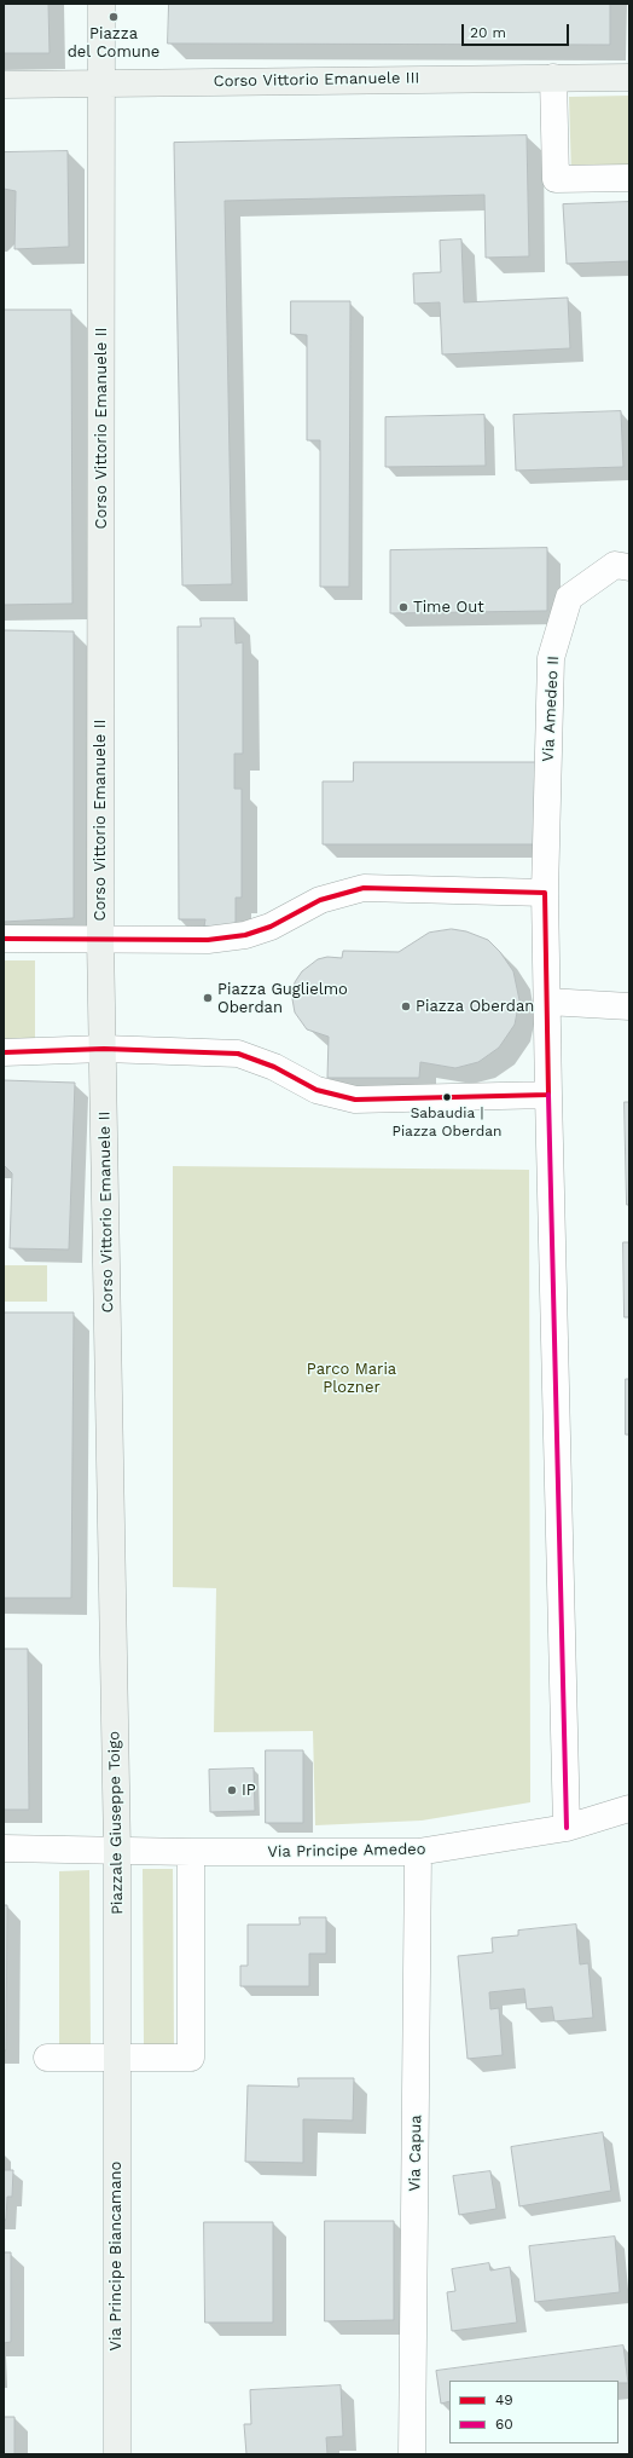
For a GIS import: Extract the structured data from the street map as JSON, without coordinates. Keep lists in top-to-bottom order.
{
  "streets": {
    "street": [
      "Corso Vittorio Emanuele III",
      "Corso Vittorio Emanuele II",
      "Via Amedeo II",
      "Piazzale Giuseppe Toigo",
      "Via Principe Amedeo",
      "Via Capua",
      "Via Principe Biancamano"
    ]
  },
  "crossings": [
    ["Corso Vittorio Emanuele III", "Corso Vittorio Emanuele II"],
    ["Corso Vittorio Emanuele II", "Piazzale Giuseppe Toigo"],
    ["Piazzale Giuseppe Toigo", "Via Principe Amedeo"],
    ["Piazzale Giuseppe Toigo", "Via Principe Biancamano"],
    ["Via Principe Amedeo", "Via Capua"]
  ],
  "parks": ["Parco Maria Plozner"],
  "places": [
    "Piazza del Comune",
    "Time Out",
    "Piazza Guglielmo Oberdan",
    "Piazza Oberdan",
    "Sabaudia | Piazza Oberdan",
    "IP"
  ],
  "lines": ["transit line 49", "transit line 60"],
  "legend": ["49", "60"],
  "scale_bar": "20 m"
}
